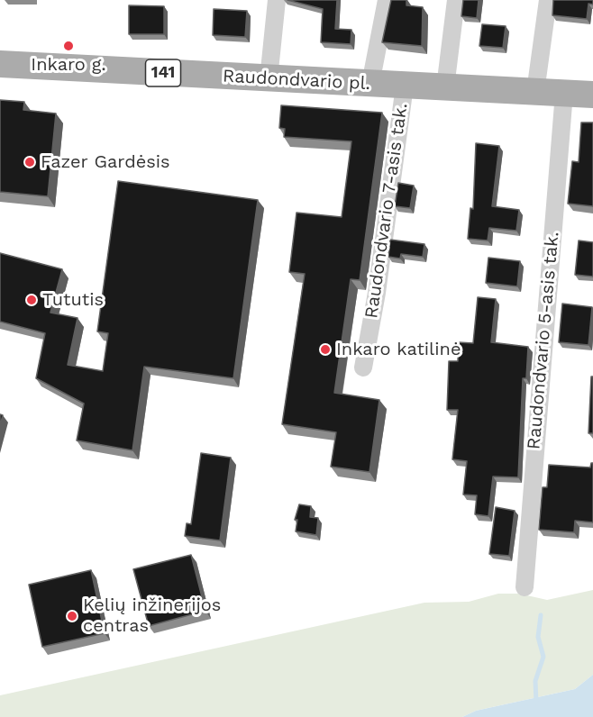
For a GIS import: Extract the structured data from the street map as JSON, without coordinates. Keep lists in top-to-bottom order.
{
  "streets": {
    "main road": ["141", "Raudondvario pl."],
    "street": ["Raudondvario 7-asis tak.", "Raudondvario 5-asis tak."]
  },
  "crossings": [
    ["Raudondvario pl.", "Raudondvario 7-asis tak."],
    ["Raudondvario pl.", "Raudondvario 5-asis tak."]
  ],
  "places": [
    "Inkaro g.",
    "Fazer Gardėsis",
    "Tututis",
    "Inkaro katilinė",
    "Kelių inžinerijos centras"
  ]
}
